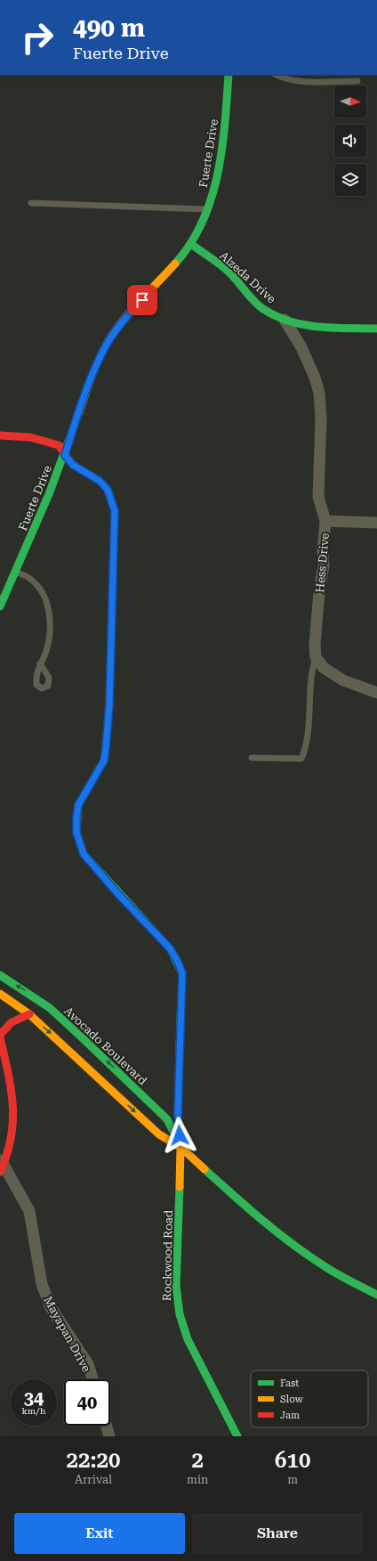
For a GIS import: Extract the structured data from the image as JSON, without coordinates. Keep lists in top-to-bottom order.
{
  "streets": {
    "street": [
      "Fuerte Drive",
      "Alzeda Drive",
      "Hess Drive",
      "Avocado Boulevard",
      "Rockwood Road",
      "Mayapan Drive"
    ]
  },
  "crossings": [
    ["Fuerte Drive", "Alzeda Drive"],
    ["Fuerte Drive", "Rockwood Road"],
    ["Alzeda Drive", "Hess Drive"],
    ["Avocado Boulevard", "Rockwood Road"]
  ],
  "legend": ["Fast", "Slow", "Jam"],
  "north": "right",
  "page": {
    "turn": ["490 m", "Fuerte Drive"],
    "speed": "34 km/h",
    "limit": "40",
    "eta": [
      "22:20",
      "Arrival",
      "2",
      "min",
      "610",
      "m"
    ],
    "buttons": ["Exit", "Share"]
  }
}
